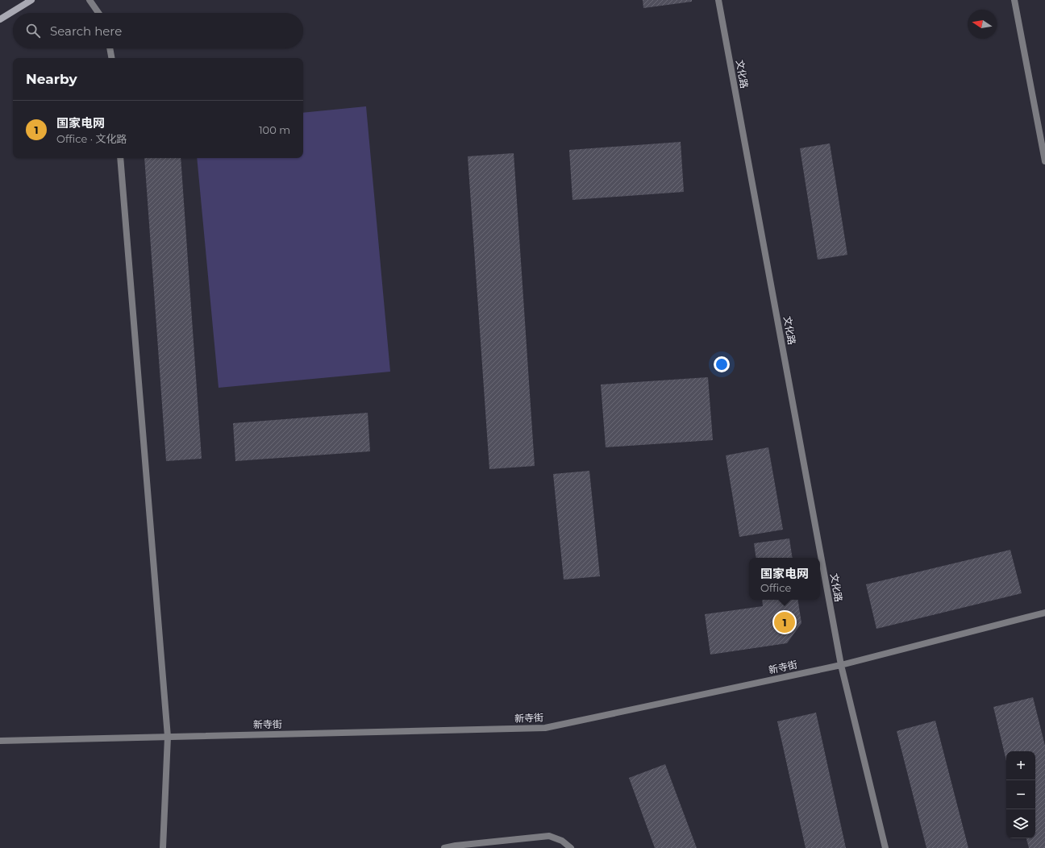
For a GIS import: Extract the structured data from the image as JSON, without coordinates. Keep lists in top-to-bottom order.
{
  "streets": {
    "street": ["文化路", "新寺街"]
  },
  "crossings": [
    ["文化路", "新寺街"]
  ],
  "north": "left",
  "page": {
    "search": "Search here",
    "heading": "Nearby",
    "list": [
      {
        "mark": "1",
        "name": "国家电网",
        "note": "Office · 文化路",
        "value": "100 m"
      }
    ],
    "popup": ["国家电网", "Office"],
    "pins": "1",
    "map_buttons": ["+", "−"]
  }
}
